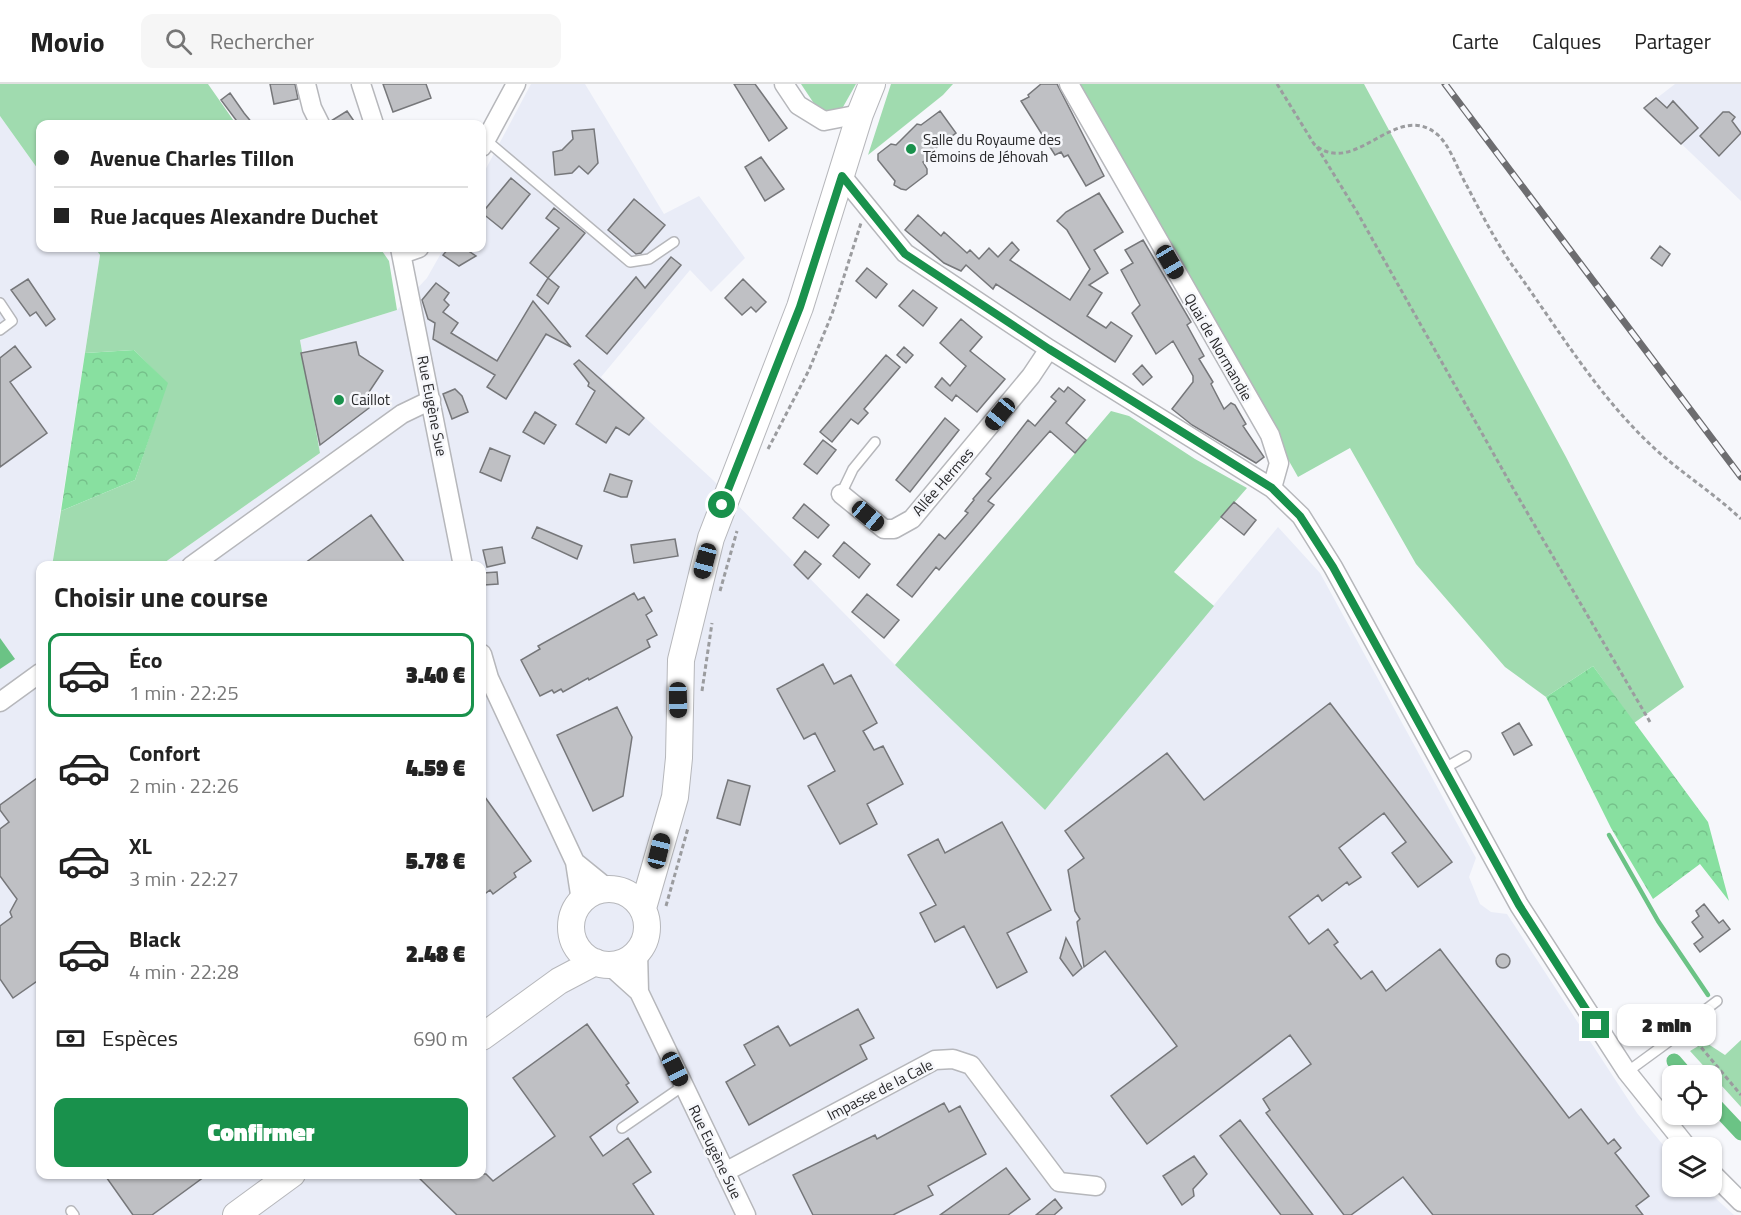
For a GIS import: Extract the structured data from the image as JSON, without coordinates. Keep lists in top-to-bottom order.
{
  "streets": {
    "street": [
      "Quai de Normandie",
      "Rue Eugène Sue",
      "Allée Hermes",
      "Impasse de la Cale"
    ]
  },
  "crossings": [
    ["Rue Eugène Sue", "Impasse de la Cale"]
  ],
  "places": ["Salle du Royaume des Témoins de Jéhovah", "Caillot"],
  "page": {
    "header": "Movio",
    "search": "Rechercher",
    "nav": ["Carte", "Calques", "Partager"],
    "banner": ["Avenue Charles Tillon", "Rue Jacques Alexandre Duchet"],
    "heading": "Choisir une course",
    "list": [
      {
        "name": "Éco",
        "note": "1 min · 22:25",
        "value": "3.40 €"
      },
      {
        "name": "Confort",
        "note": "2 min · 22:26",
        "value": "4.59 €"
      },
      {
        "name": "XL",
        "note": "3 min · 22:27",
        "value": "5.78 €"
      },
      {
        "name": "Black",
        "note": "4 min · 22:28",
        "value": "2.48 €"
      }
    ],
    "bubble": "2 min",
    "pay": ["Espèces", "690 m"],
    "buttons": "Confirmer"
  }
}
